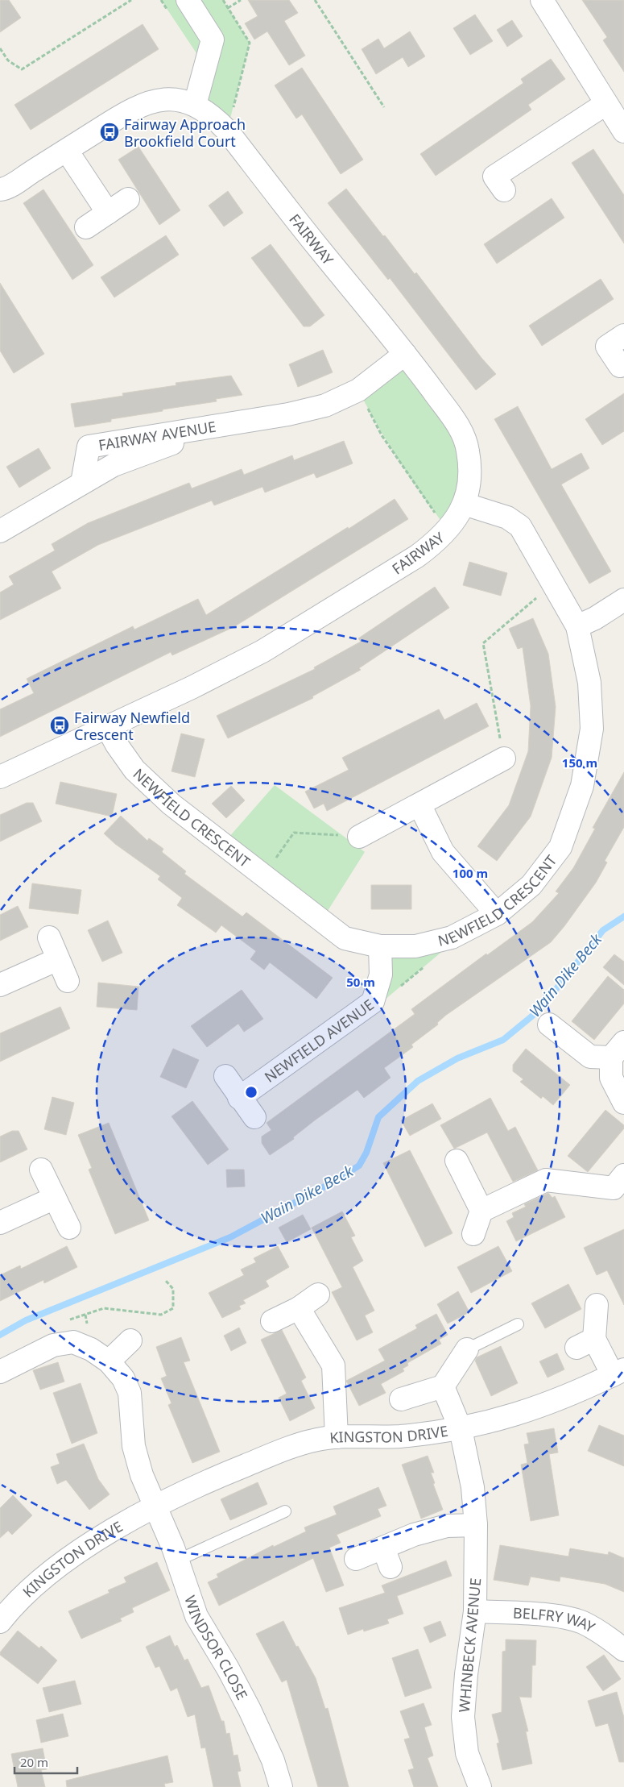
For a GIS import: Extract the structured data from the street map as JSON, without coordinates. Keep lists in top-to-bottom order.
{
  "streets": {
    "street": [
      "FAIRWAY",
      "FAIRWAY AVENUE",
      "NEWFIELD CRESCENT",
      "NEWFIELD AVENUE",
      "KINGSTON DRIVE",
      "BELFRY WAY",
      "WHINBECK AVENUE",
      "WINDSOR CLOSE"
    ]
  },
  "crossings": [
    ["FAIRWAY", "FAIRWAY AVENUE"],
    ["FAIRWAY", "NEWFIELD CRESCENT"],
    ["NEWFIELD CRESCENT", "NEWFIELD AVENUE"],
    ["KINGSTON DRIVE", "WHINBECK AVENUE"],
    ["KINGSTON DRIVE", "WINDSOR CLOSE"],
    ["BELFRY WAY", "WHINBECK AVENUE"]
  ],
  "water": ["Wain Dike Beck"],
  "places": {
    "bus stop": ["Fairway Approach Brookfield Court", "Fairway Newfield Crescent"]
  },
  "scale_bar": "20 m",
  "rings": ["150 m", "100 m", "50 m"]
}
